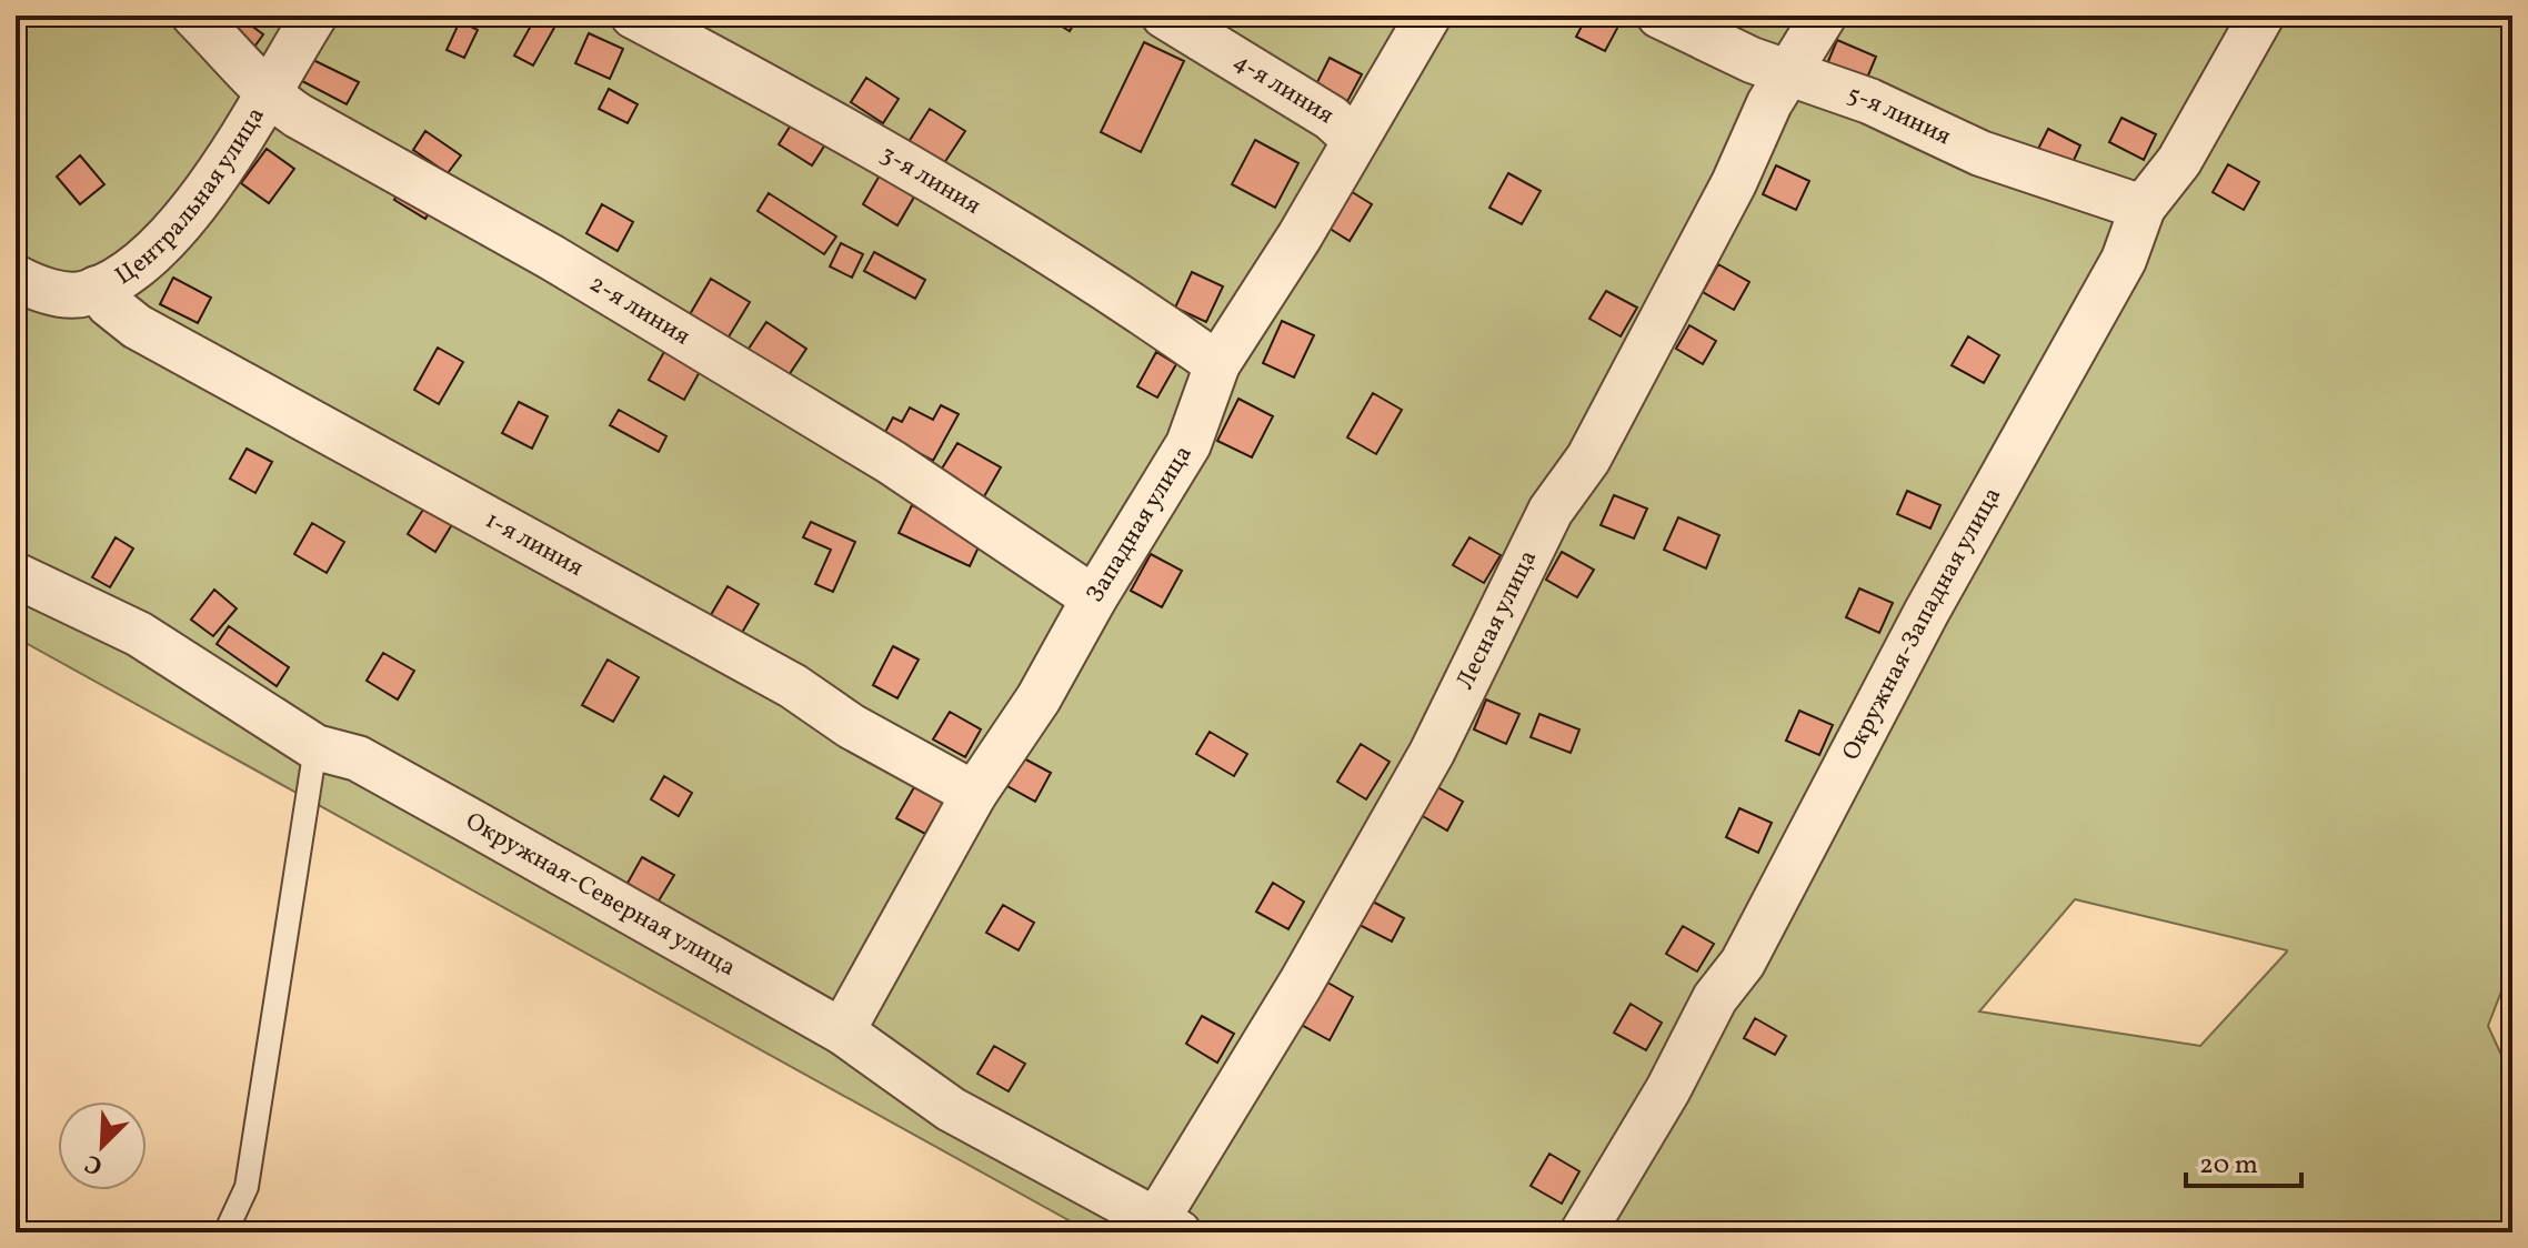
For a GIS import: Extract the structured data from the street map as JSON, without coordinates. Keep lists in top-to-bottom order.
{
  "streets": {
    "street": [
      "4-я линия",
      "5-я линия",
      "3-я линия",
      "Центральная улица",
      "2-я линия",
      "Западная улица",
      "1-я линия",
      "Лесная улица",
      "Окружная-Западная улица",
      "Окружная-Северная улица"
    ]
  },
  "crossings": [
    ["4-я линия", "Западная улица"],
    ["5-я линия", "Лесная улица"],
    ["5-я линия", "Окружная-Западная улица"],
    ["3-я линия", "Западная улица"],
    ["Центральная улица", "2-я линия"],
    ["Центральная улица", "1-я линия"],
    ["2-я линия", "Западная улица"],
    ["Западная улица", "1-я линия"],
    ["Западная улица", "Окружная-Северная улица"],
    ["Лесная улица", "Окружная-Северная улица"]
  ],
  "scale_bar": "20 m",
  "north": "bottom left"
}
